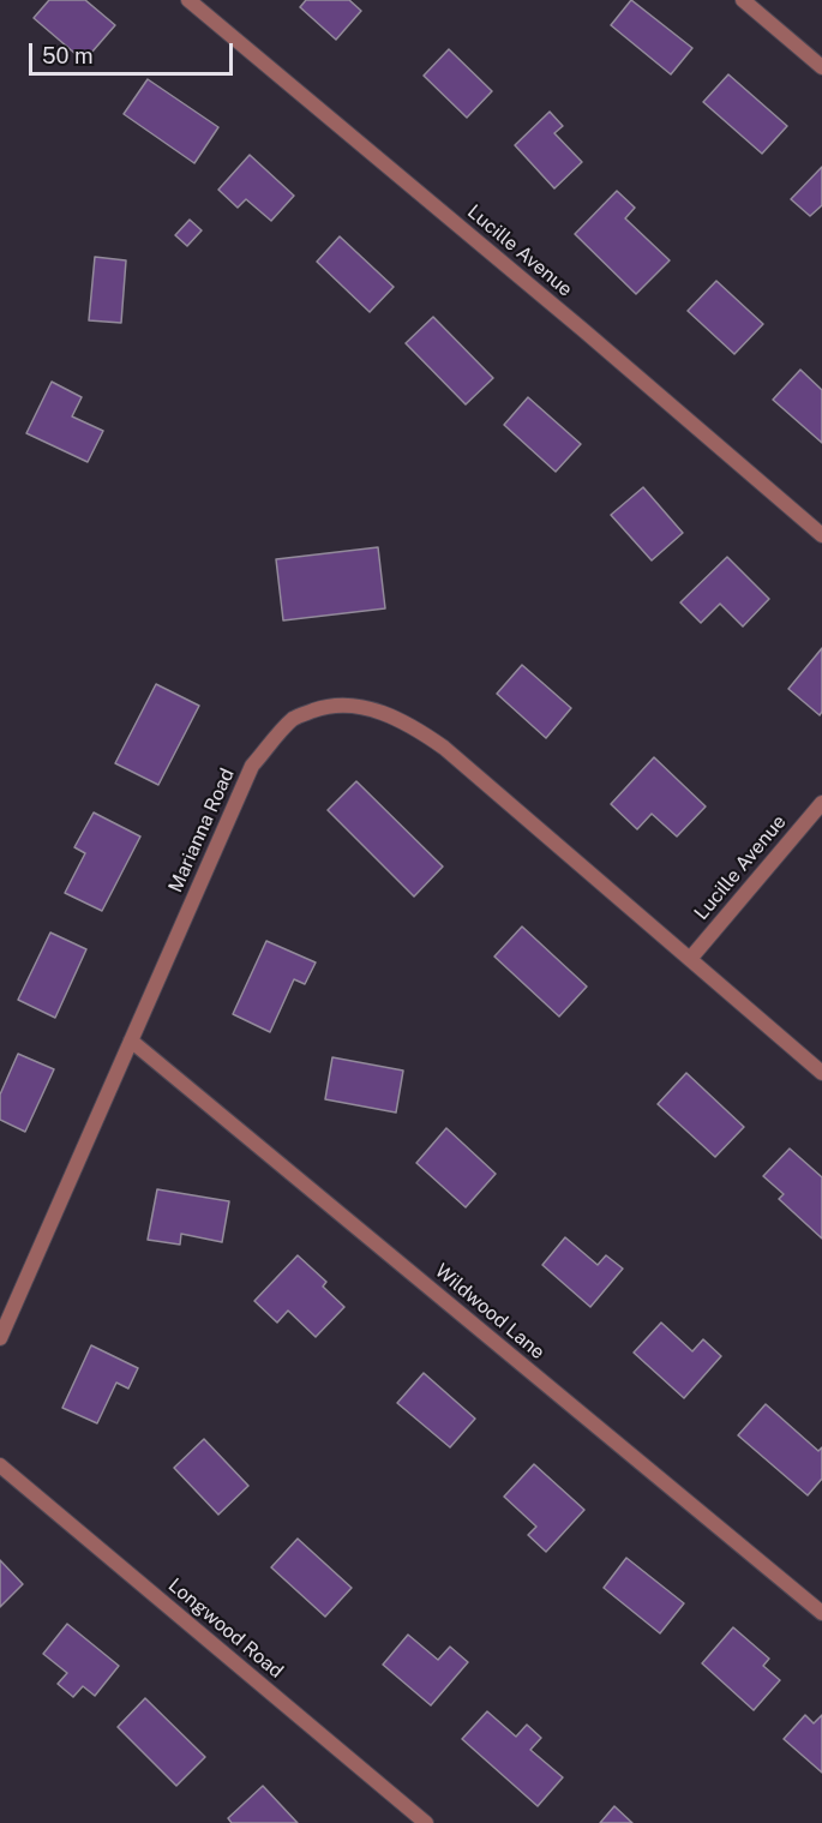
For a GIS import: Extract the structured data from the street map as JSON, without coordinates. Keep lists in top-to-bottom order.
{
  "streets": {
    "street": [
      "Lucille Avenue",
      "Marianna Road",
      "Wildwood Lane",
      "Longwood Road"
    ]
  },
  "crossings": [
    ["Lucille Avenue", "Marianna Road"],
    ["Marianna Road", "Wildwood Lane"]
  ],
  "scale_bar": "50 m"
}
